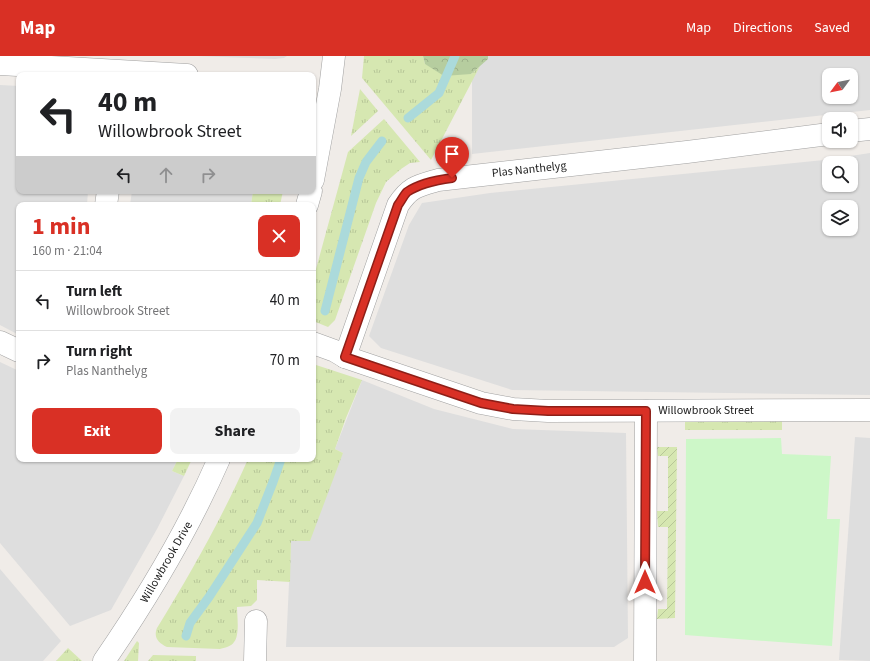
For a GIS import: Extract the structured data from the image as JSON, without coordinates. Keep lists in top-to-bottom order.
{
  "streets": {
    "street": ["Plas Nanthelyg", "Willowbrook Street", "Willowbrook Drive"]
  },
  "crossings": [
    ["Plas Nanthelyg", "Willowbrook Street"]
  ],
  "north": "bottom left",
  "page": {
    "header": "Map",
    "nav": ["Map", "Directions", "Saved"],
    "turn": ["40 m", "Willowbrook Street"],
    "heading": ["1 min", "160 m · 21:04"],
    "list": [
      {
        "name": "Turn left",
        "note": "Willowbrook Street",
        "value": "40 m"
      },
      {
        "name": "Turn right",
        "note": "Plas Nanthelyg",
        "value": "70 m"
      }
    ],
    "buttons": ["Exit", "Share"]
  }
}
